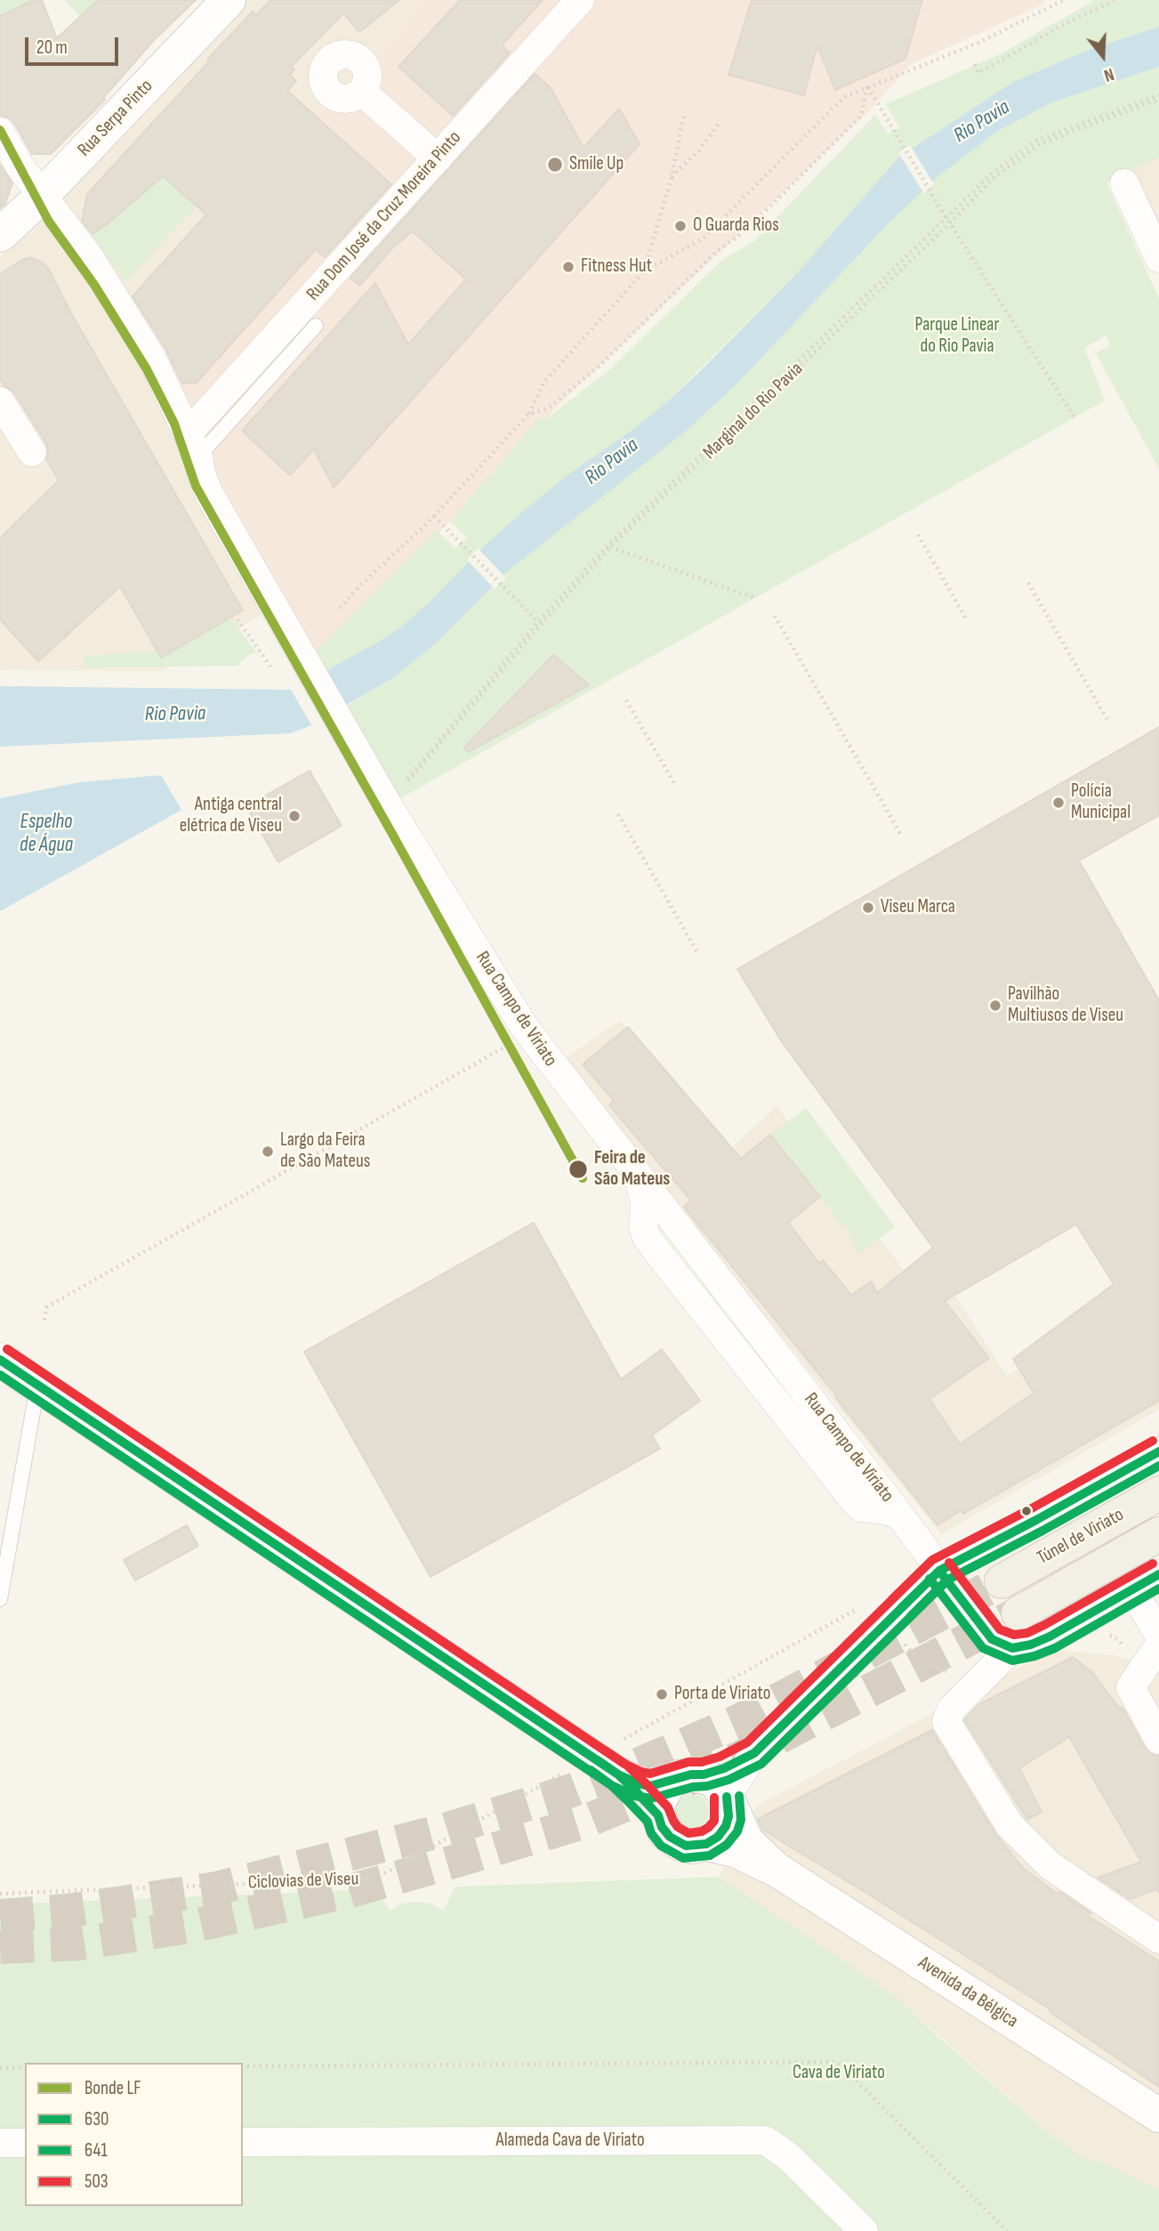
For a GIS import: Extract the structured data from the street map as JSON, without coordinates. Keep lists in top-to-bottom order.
{
  "streets": {
    "main road": ["Rua Serpa Pinto", "Túnel de Viriato", "Avenida da Bélgica"],
    "street": ["Rua Dom José da Cruz Moreira Pinto", "Rua Campo de Viriato", "Alameda Cava de Viriato"],
    "path": ["Marginal do Rio Pavia", "Ciclovias de Viseu"]
  },
  "crossings": [
    ["Rua Serpa Pinto", "Rua Campo de Viriato"],
    ["Rua Dom José da Cruz Moreira Pinto", "Rua Campo de Viriato"]
  ],
  "water": ["Rio Pavia", "Espelho de Água"],
  "parks": ["Parque Linear do Rio Pavia", "Cava de Viriato"],
  "places": [
    "Smile Up",
    "O Guarda Rios",
    "Fitness Hut",
    "Polícia Municipal",
    "Antiga central elétrica de Viseu",
    "Viseu Marca",
    "Pavilhão Multiusos de Viseu",
    "Largo da Feira de São Mateus",
    "Feira de São Mateus",
    "Porta de Viriato"
  ],
  "lines": [
    "tram line LF",
    "transit line 503",
    "transit line 630",
    "transit line 641"
  ],
  "legend": [
    "Bonde LF",
    "630",
    "641",
    "503"
  ],
  "scale_bar": "20 m",
  "north": "bottom"
}
